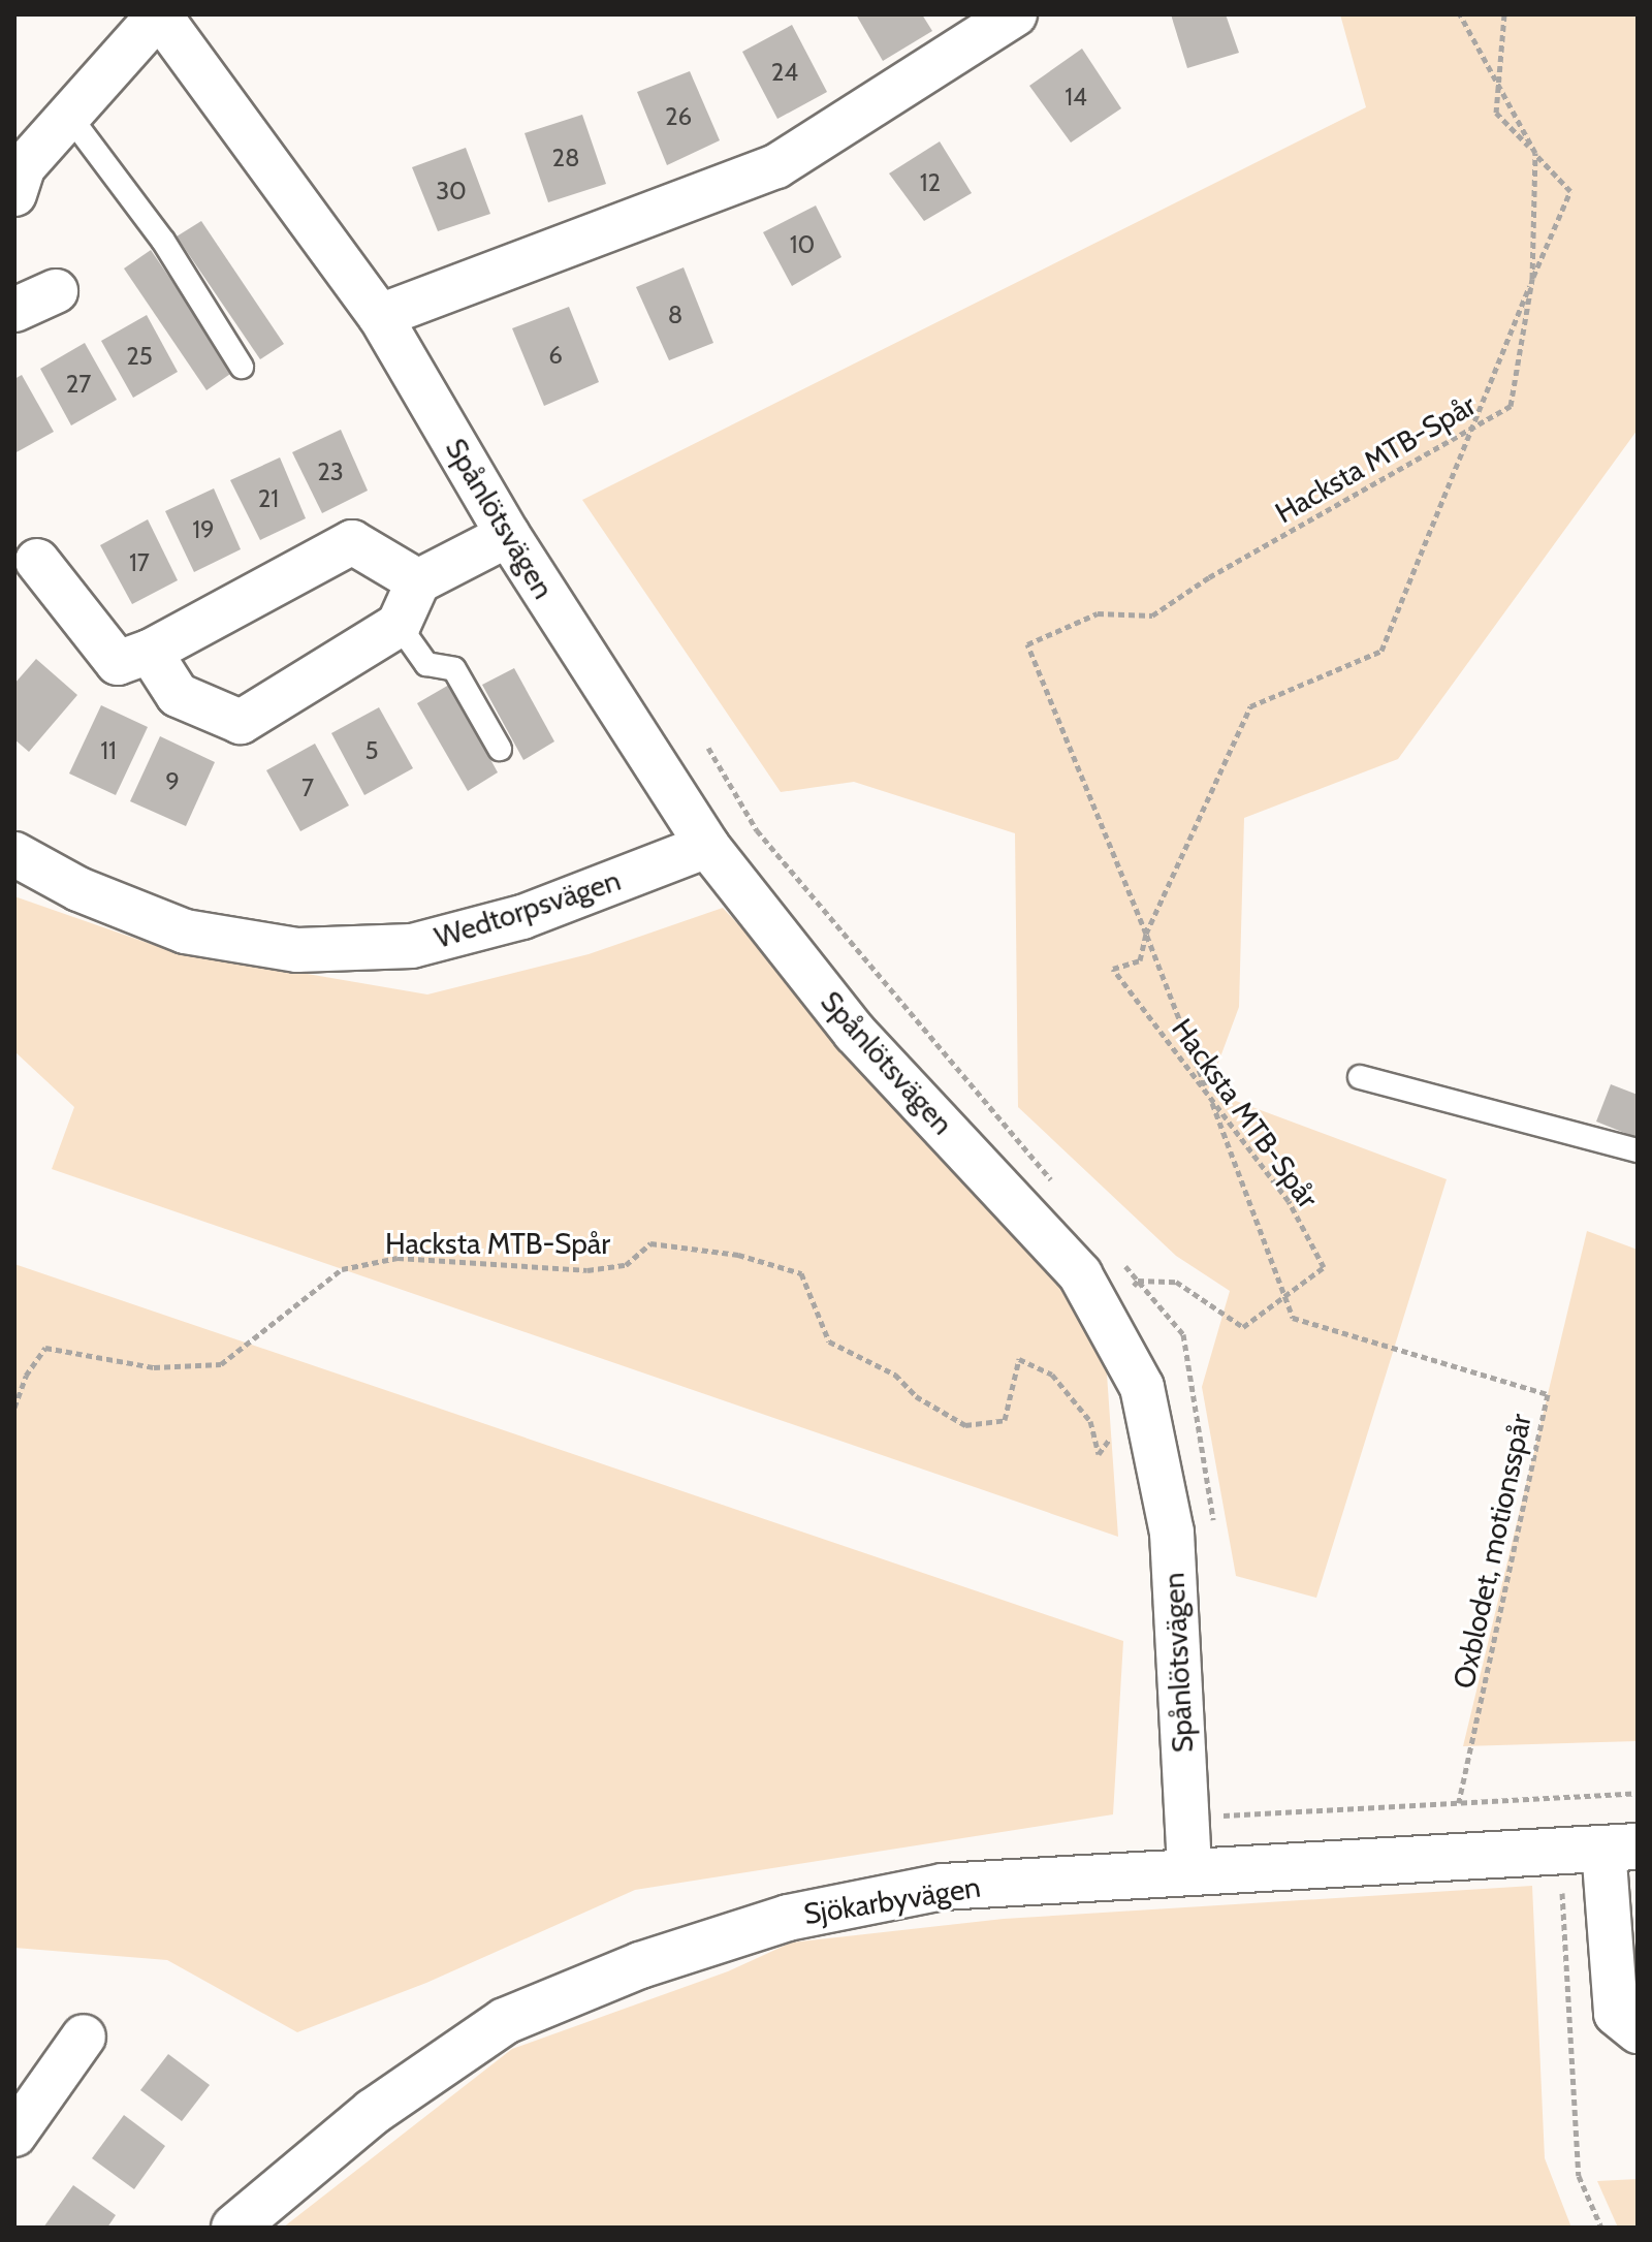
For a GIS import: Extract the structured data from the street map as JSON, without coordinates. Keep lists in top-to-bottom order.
{
  "streets": {
    "street": ["Spånlötsvägen", "Wedtorpsvägen", "Sjökarbyvägen"],
    "path": ["Hacksta MTB-Spår", "Oxblodet, motionsspår"]
  },
  "crossings": [
    ["Hacksta MTB-Spår", "Spånlötsvägen"],
    ["Hacksta MTB-Spår", "Oxblodet, motionsspår"],
    ["Spånlötsvägen", "Wedtorpsvägen"],
    ["Spånlötsvägen", "Sjökarbyvägen"]
  ],
  "house_numbers": [
    "24",
    "14",
    "26",
    "28",
    "12",
    "30",
    "10",
    "8",
    "6",
    "25",
    "27",
    "23",
    "21",
    "19",
    "17",
    "11",
    "5",
    "9",
    "7"
  ]
}
